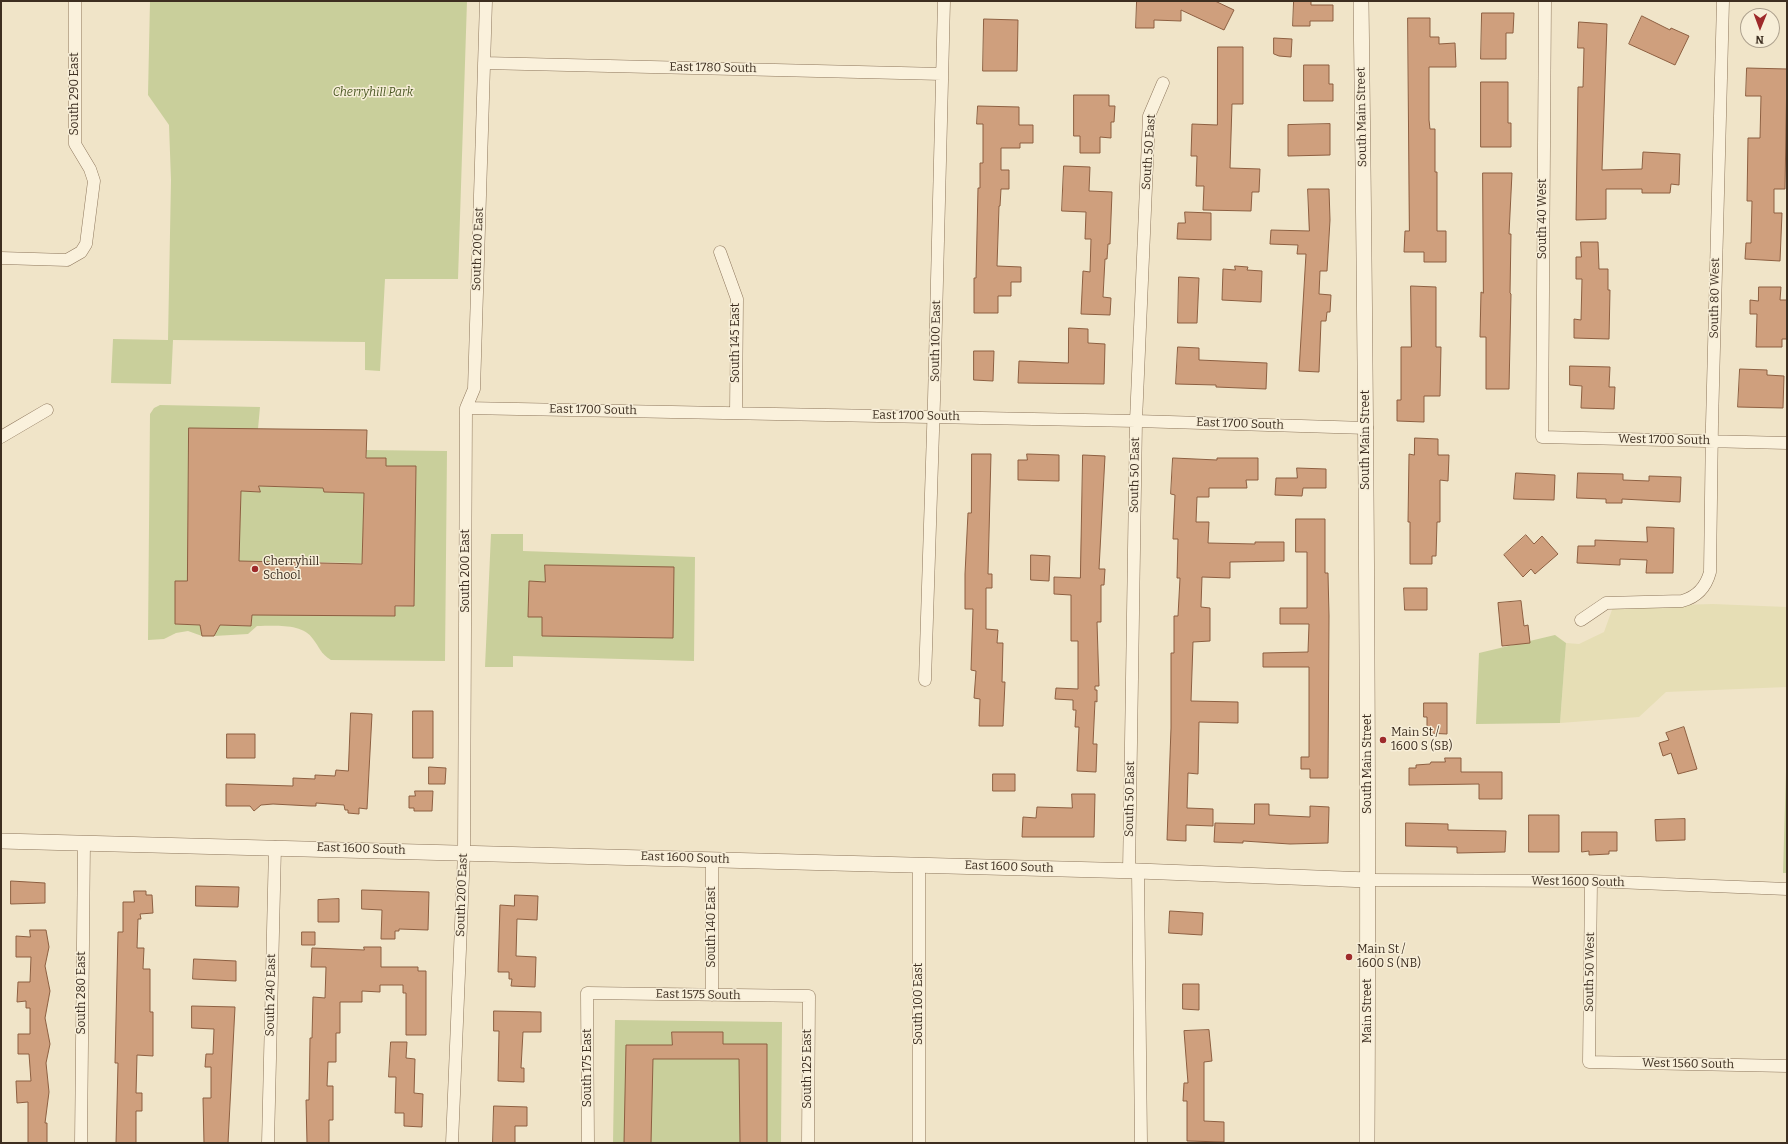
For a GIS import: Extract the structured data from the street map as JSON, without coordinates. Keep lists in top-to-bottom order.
{
  "streets": {
    "street": [
      "East 1780 South",
      "South 290 East",
      "South Main Street",
      "South 50 East",
      "South 40 West",
      "South 200 East",
      "South 80 West",
      "South 100 East",
      "South 145 East",
      "East 1700 South",
      "West 1700 South",
      "East 1600 South",
      "West 1600 South",
      "South 140 East",
      "South 50 West",
      "South 280 East",
      "South 240 East",
      "East 1575 South",
      "Main Street",
      "West 1560 South",
      "South 175 East",
      "South 125 East"
    ]
  },
  "crossings": [
    ["East 1780 South", "South 200 East"],
    ["East 1780 South", "South 100 East"],
    ["South Main Street", "East 1700 South"],
    ["South Main Street", "East 1600 South"],
    ["South Main Street", "West 1600 South"],
    ["South Main Street", "Main Street"],
    ["South 50 East", "East 1700 South"],
    ["South 50 East", "East 1600 South"],
    ["South 40 West", "West 1700 South"],
    ["South 200 East", "East 1700 South"],
    ["South 200 East", "East 1600 South"],
    ["South 80 West", "West 1700 South"],
    ["South 100 East", "East 1700 South"],
    ["South 100 East", "East 1600 South"],
    ["South 145 East", "East 1700 South"],
    ["East 1600 South", "West 1600 South"],
    ["East 1600 South", "South 140 East"],
    ["East 1600 South", "South 280 East"],
    ["East 1600 South", "South 240 East"],
    ["East 1600 South", "Main Street"],
    ["West 1600 South", "South 50 West"],
    ["West 1600 South", "Main Street"],
    ["South 140 East", "East 1575 South"],
    ["South 50 West", "West 1560 South"],
    ["East 1575 South", "South 175 East"],
    ["East 1575 South", "South 125 East"]
  ],
  "parks": ["Cherryhill Park"],
  "places": ["Cherryhill School", "Main St / 1600 S (SB)", "Main St / 1600 S (NB)"],
  "north": "bottom"
}
